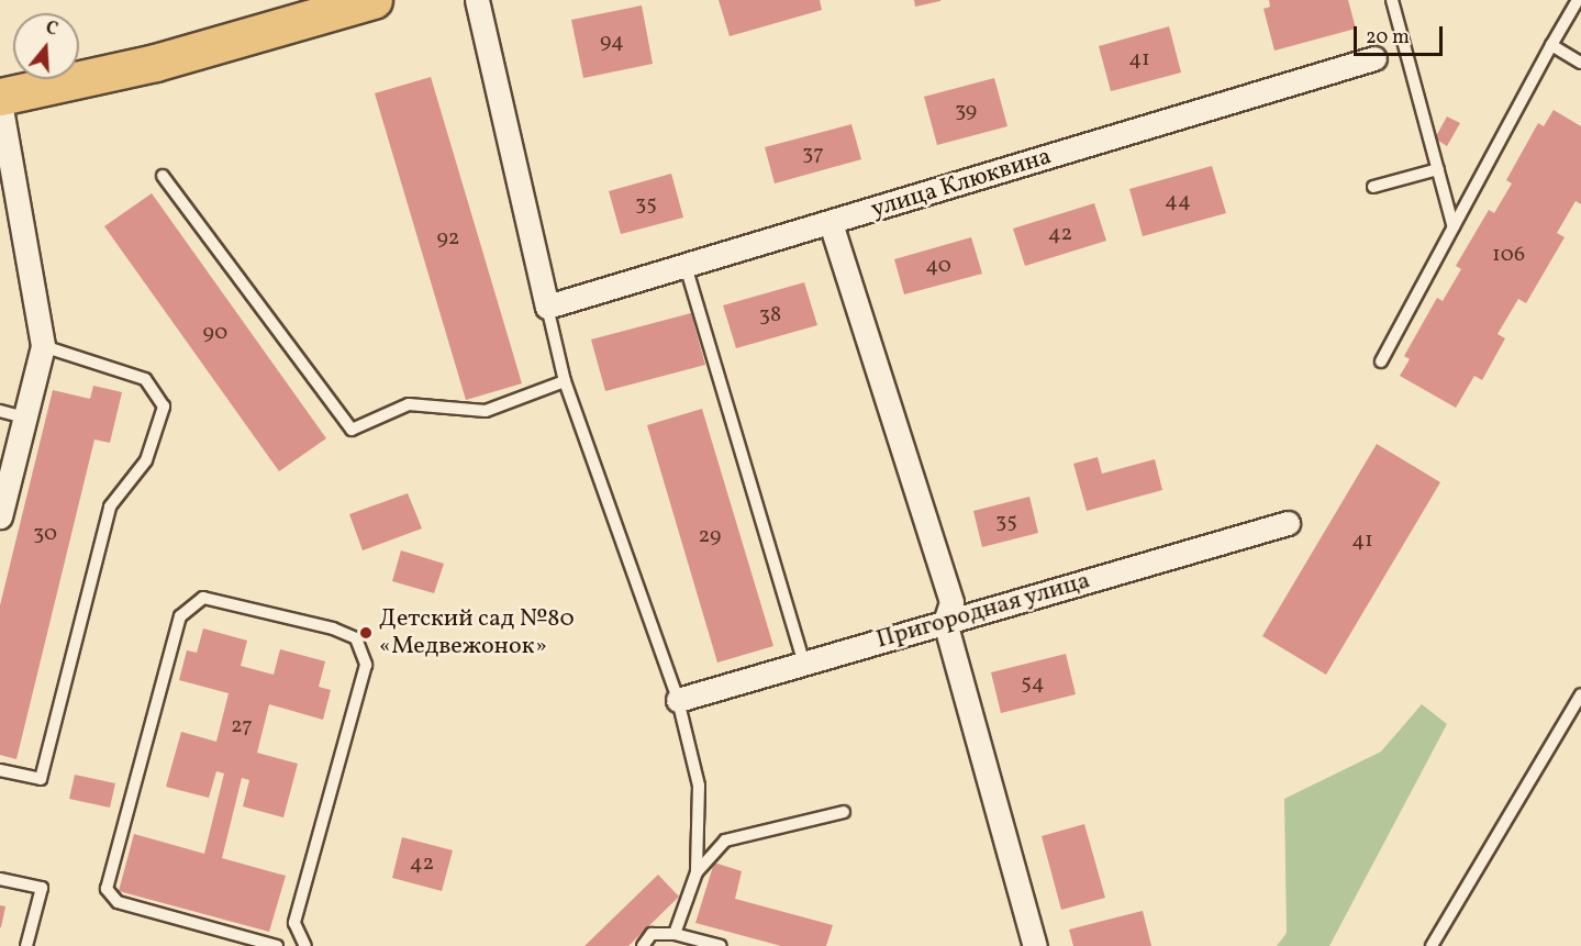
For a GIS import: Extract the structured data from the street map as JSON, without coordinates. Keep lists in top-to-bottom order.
{
  "streets": {
    "street": ["улица Клюквина", "Пригородная улица"]
  },
  "places": ["Детский сад №80 «Медвежонок»"],
  "house_numbers": [
    "94",
    "41",
    "39",
    "37",
    "44",
    "35",
    "42",
    "92",
    "106",
    "40",
    "38",
    "90",
    "35",
    "30",
    "29",
    "41",
    "54",
    "27",
    "42"
  ],
  "scale_bar": "20 m",
  "north": "top"
}
